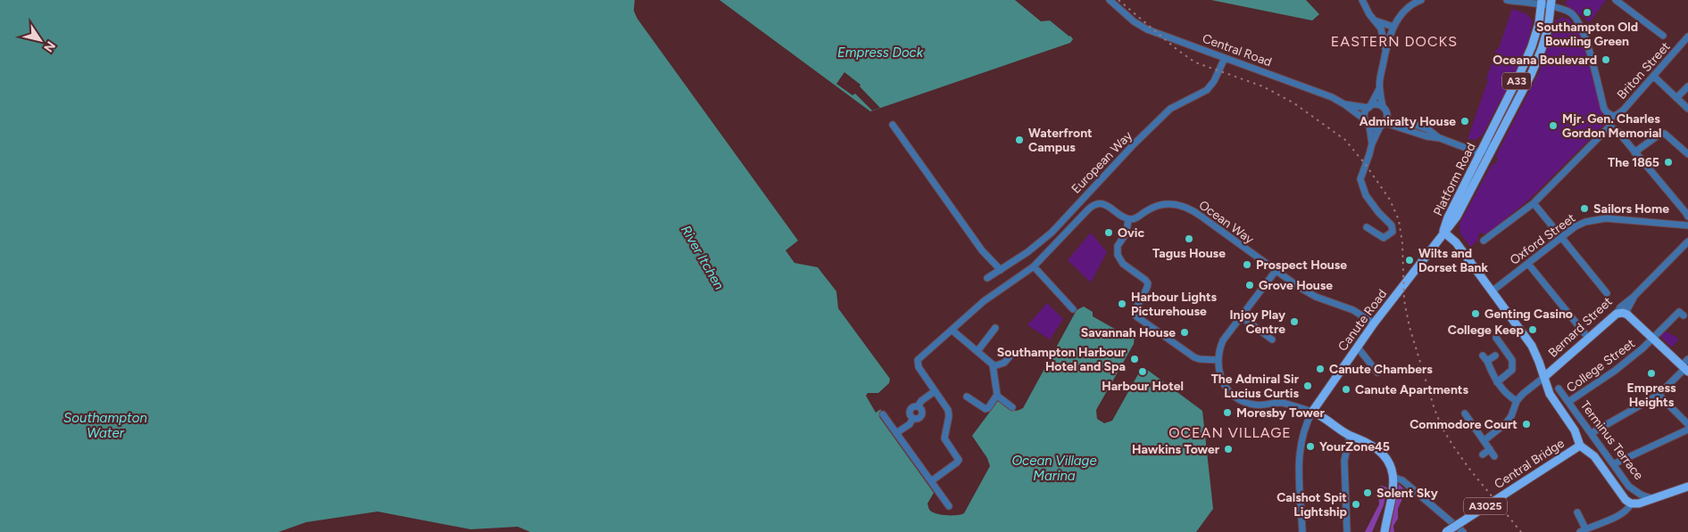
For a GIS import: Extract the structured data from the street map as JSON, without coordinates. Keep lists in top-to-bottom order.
{
  "streets": {
    "main road": [
      "A33",
      "Platform Road",
      "Canute Road",
      "Bernard Street",
      "Terminus Terrace",
      "Central Bridge",
      "A3025"
    ],
    "street": [
      "Central Road",
      "Briton Street",
      "European Way",
      "Ocean Way",
      "Oxford Street",
      "College Street"
    ]
  },
  "crossings": [
    ["Central Road", "European Way"],
    ["Platform Road", "Canute Road"],
    ["Platform Road", "Terminus Terrace"],
    ["Ocean Way", "Canute Road"],
    ["Canute Road", "Terminus Terrace"],
    ["Bernard Street", "Terminus Terrace"],
    ["College Street", "Terminus Terrace"],
    ["Terminus Terrace", "Central Bridge"]
  ],
  "districts": ["EASTERN DOCKS", "OCEAN VILLAGE"],
  "water": [
    "Empress Dock",
    "River Itchen",
    "Southampton Water",
    "Ocean Village Marina"
  ],
  "places": [
    "Southampton Old Bowling Green",
    "Oceana Boulevard",
    "Admiralty House",
    "Mjr. Gen. Charles Gordon Memorial",
    "Waterfront Campus",
    "The 1865",
    "Sailors Home",
    "Ovic",
    "Tagus House",
    "Wilts and Dorset Bank",
    "Prospect House",
    "Grove House",
    "Harbour Lights Picturehouse",
    "Genting Casino",
    "Injoy Play Centre",
    "College Keep",
    "Savannah House",
    "Southampton Harbour Hotel and Spa",
    "Canute Chambers",
    "Harbour Hotel",
    "Empress Heights",
    "The Admiral Sir Lucius Curtis",
    "Canute Apartments",
    "Moresby Tower",
    "Commodore Court",
    "YourZone45",
    "Hawkins Tower",
    "Solent Sky",
    "Calshot Spit Lightship"
  ],
  "north": "bottom right"
}
